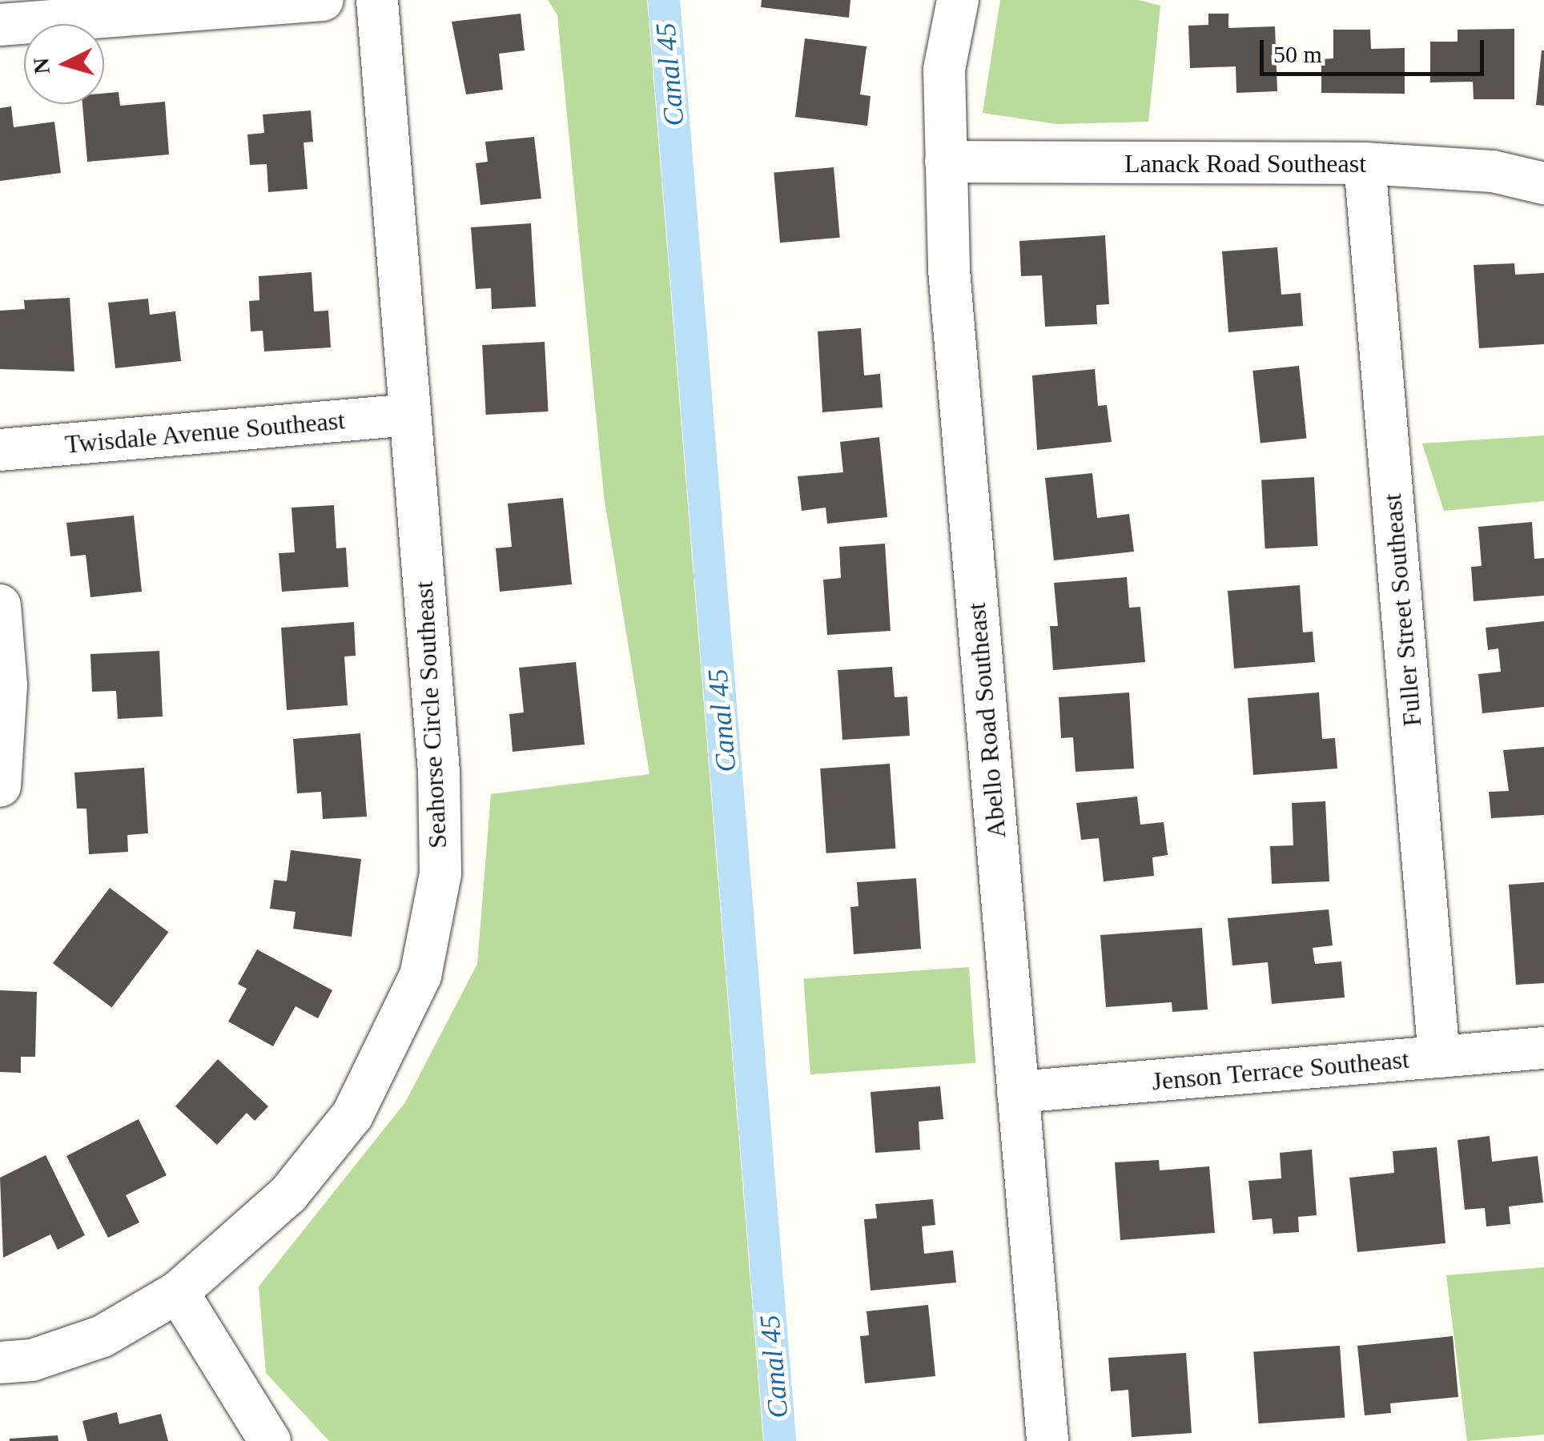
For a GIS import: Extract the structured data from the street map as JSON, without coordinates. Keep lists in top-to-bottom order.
{
  "streets": {
    "street": [
      "Lanack Road Southeast",
      "Twisdale Avenue Southeast",
      "Fuller Street Southeast",
      "Seahorse Circle Southeast",
      "Abello Road Southeast",
      "Jenson Terrace Southeast"
    ]
  },
  "crossings": [
    ["Lanack Road Southeast", "Fuller Street Southeast"],
    ["Lanack Road Southeast", "Abello Road Southeast"],
    ["Twisdale Avenue Southeast", "Seahorse Circle Southeast"],
    ["Fuller Street Southeast", "Jenson Terrace Southeast"],
    ["Abello Road Southeast", "Jenson Terrace Southeast"]
  ],
  "water": ["Canal 45"],
  "scale_bar": "50 m",
  "north": "left"
}
